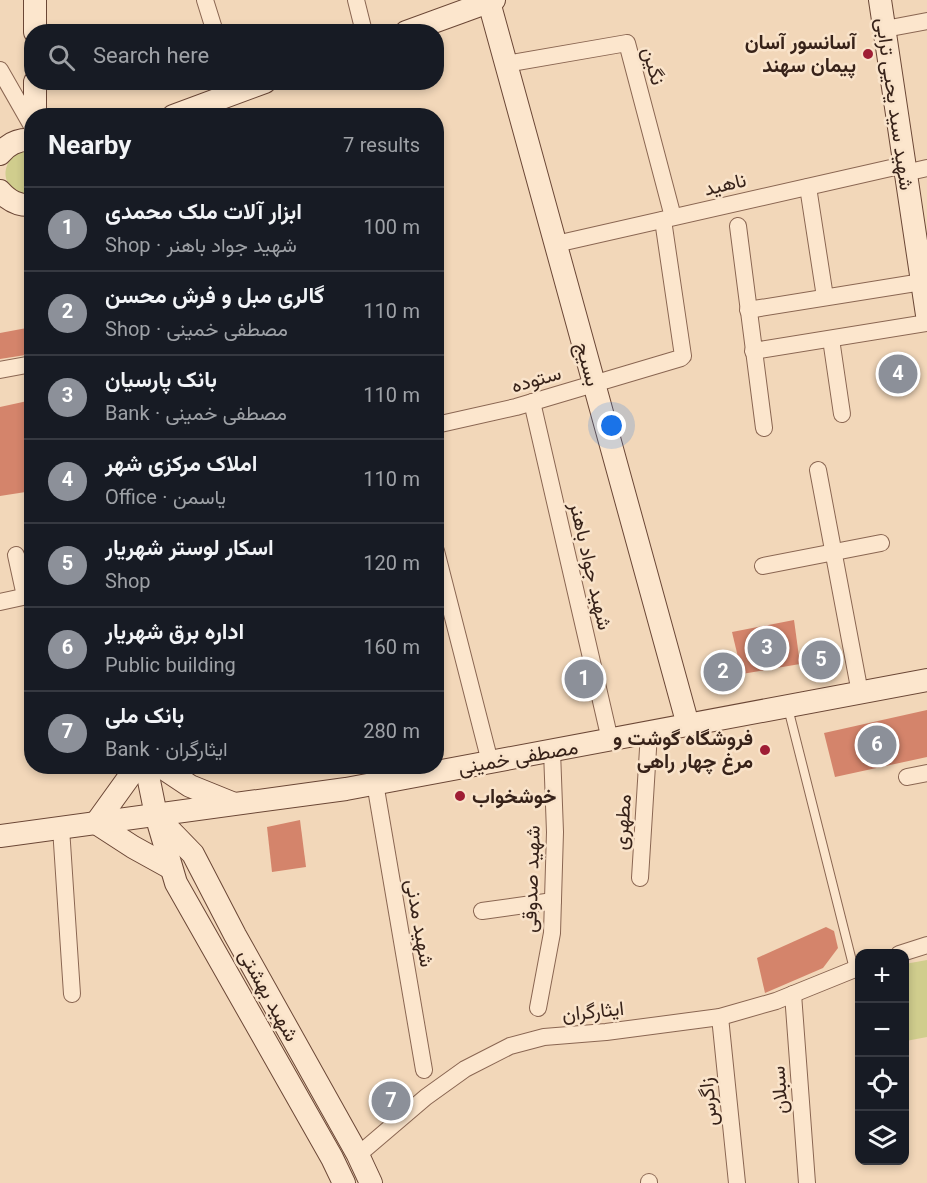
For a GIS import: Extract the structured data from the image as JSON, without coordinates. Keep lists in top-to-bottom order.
{
  "streets": {
    "main road": [
      "شهید سید یحیی ترابی",
      "بسیج",
      "مصطفی خمینی",
      "شهید بهشتی"
    ],
    "street": [
      "نگین",
      "ناهید",
      "ستوده",
      "شهید جواد باهنر",
      "مطهری",
      "شهید صدوقی",
      "شهید مدنی",
      "ایثارگران",
      "سبلان",
      "زاگرس"
    ]
  },
  "crossings": [
    ["نگین", "ناهید"],
    ["نگین", "بسیج"],
    ["نگین", "ستوده"],
    ["شهید سید یحیی ترابی", "ناهید"],
    ["ناهید", "بسیج"],
    ["ناهید", "ستوده"],
    ["بسیج", "ستوده"],
    ["بسیج", "مصطفی خمینی"],
    ["ستوده", "شهید جواد باهنر"],
    ["شهید جواد باهنر", "مصطفی خمینی"],
    ["مصطفی خمینی", "مطهری"],
    ["مصطفی خمینی", "شهید صدوقی"],
    ["مصطفی خمینی", "شهید مدنی"],
    ["مصطفی خمینی", "شهید بهشتی"],
    ["شهید بهشتی", "ایثارگران"],
    ["ایثارگران", "سبلان"],
    ["ایثارگران", "زاگرس"]
  ],
  "places": ["آسانسور آسان پیمان سهند", "فروشگاه گوشت و مرغ چهار راهی", "خوشخواب"],
  "page": {
    "search": "Search here",
    "heading": ["Nearby", "7 results"],
    "list": [
      {
        "mark": "1",
        "name": "ابزار آلات ملک محمدی",
        "note": "Shop · شهید جواد باهنر",
        "value": "100 m"
      },
      {
        "mark": "2",
        "name": "گالری مبل و فرش محسن",
        "note": "Shop · مصطفی خمینی",
        "value": "110 m"
      },
      {
        "mark": "3",
        "name": "بانک پارسیان",
        "note": "Bank · مصطفی خمینی",
        "value": "110 m"
      },
      {
        "mark": "4",
        "name": "املاک مرکزی شهر",
        "note": "Office · یاسمن",
        "value": "110 m"
      },
      {
        "mark": "5",
        "name": "اسکار لوستر شهریار",
        "note": "Shop",
        "value": "120 m"
      },
      {
        "mark": "6",
        "name": "اداره برق شهریار",
        "note": "Public building",
        "value": "160 m"
      },
      {
        "mark": "7",
        "name": "بانک ملی",
        "note": "Bank · ایثارگران",
        "value": "280 m"
      }
    ],
    "pins": [
      "4",
      "3",
      "5",
      "2",
      "1",
      "6",
      "7"
    ],
    "map_buttons": ["+", "−"]
  }
}
